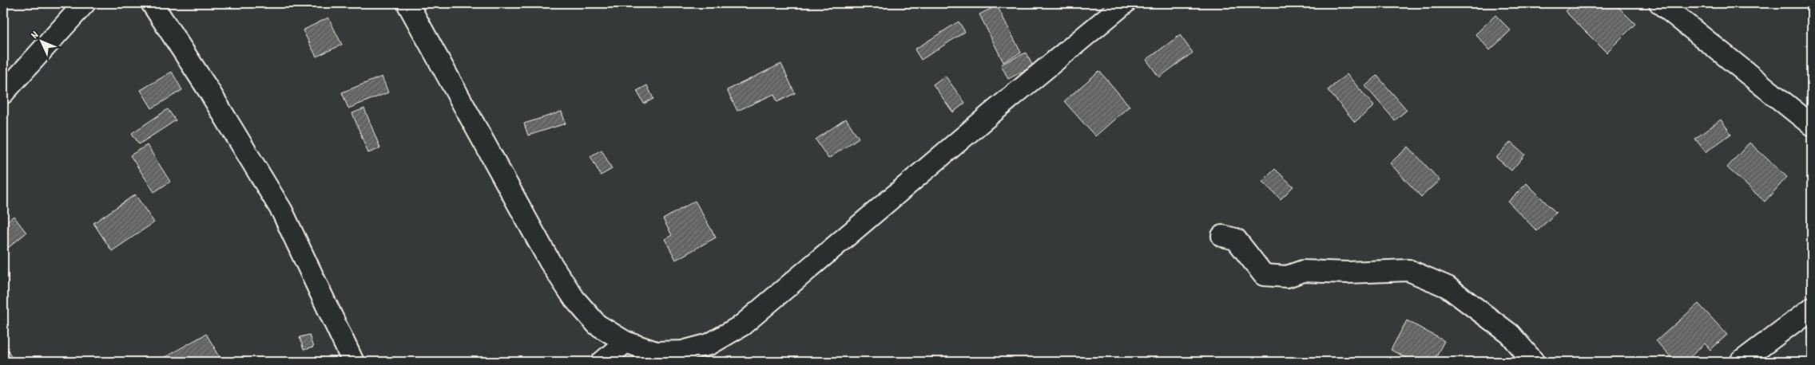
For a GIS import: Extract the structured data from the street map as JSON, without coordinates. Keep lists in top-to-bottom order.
{
  "north": "top left"
}
